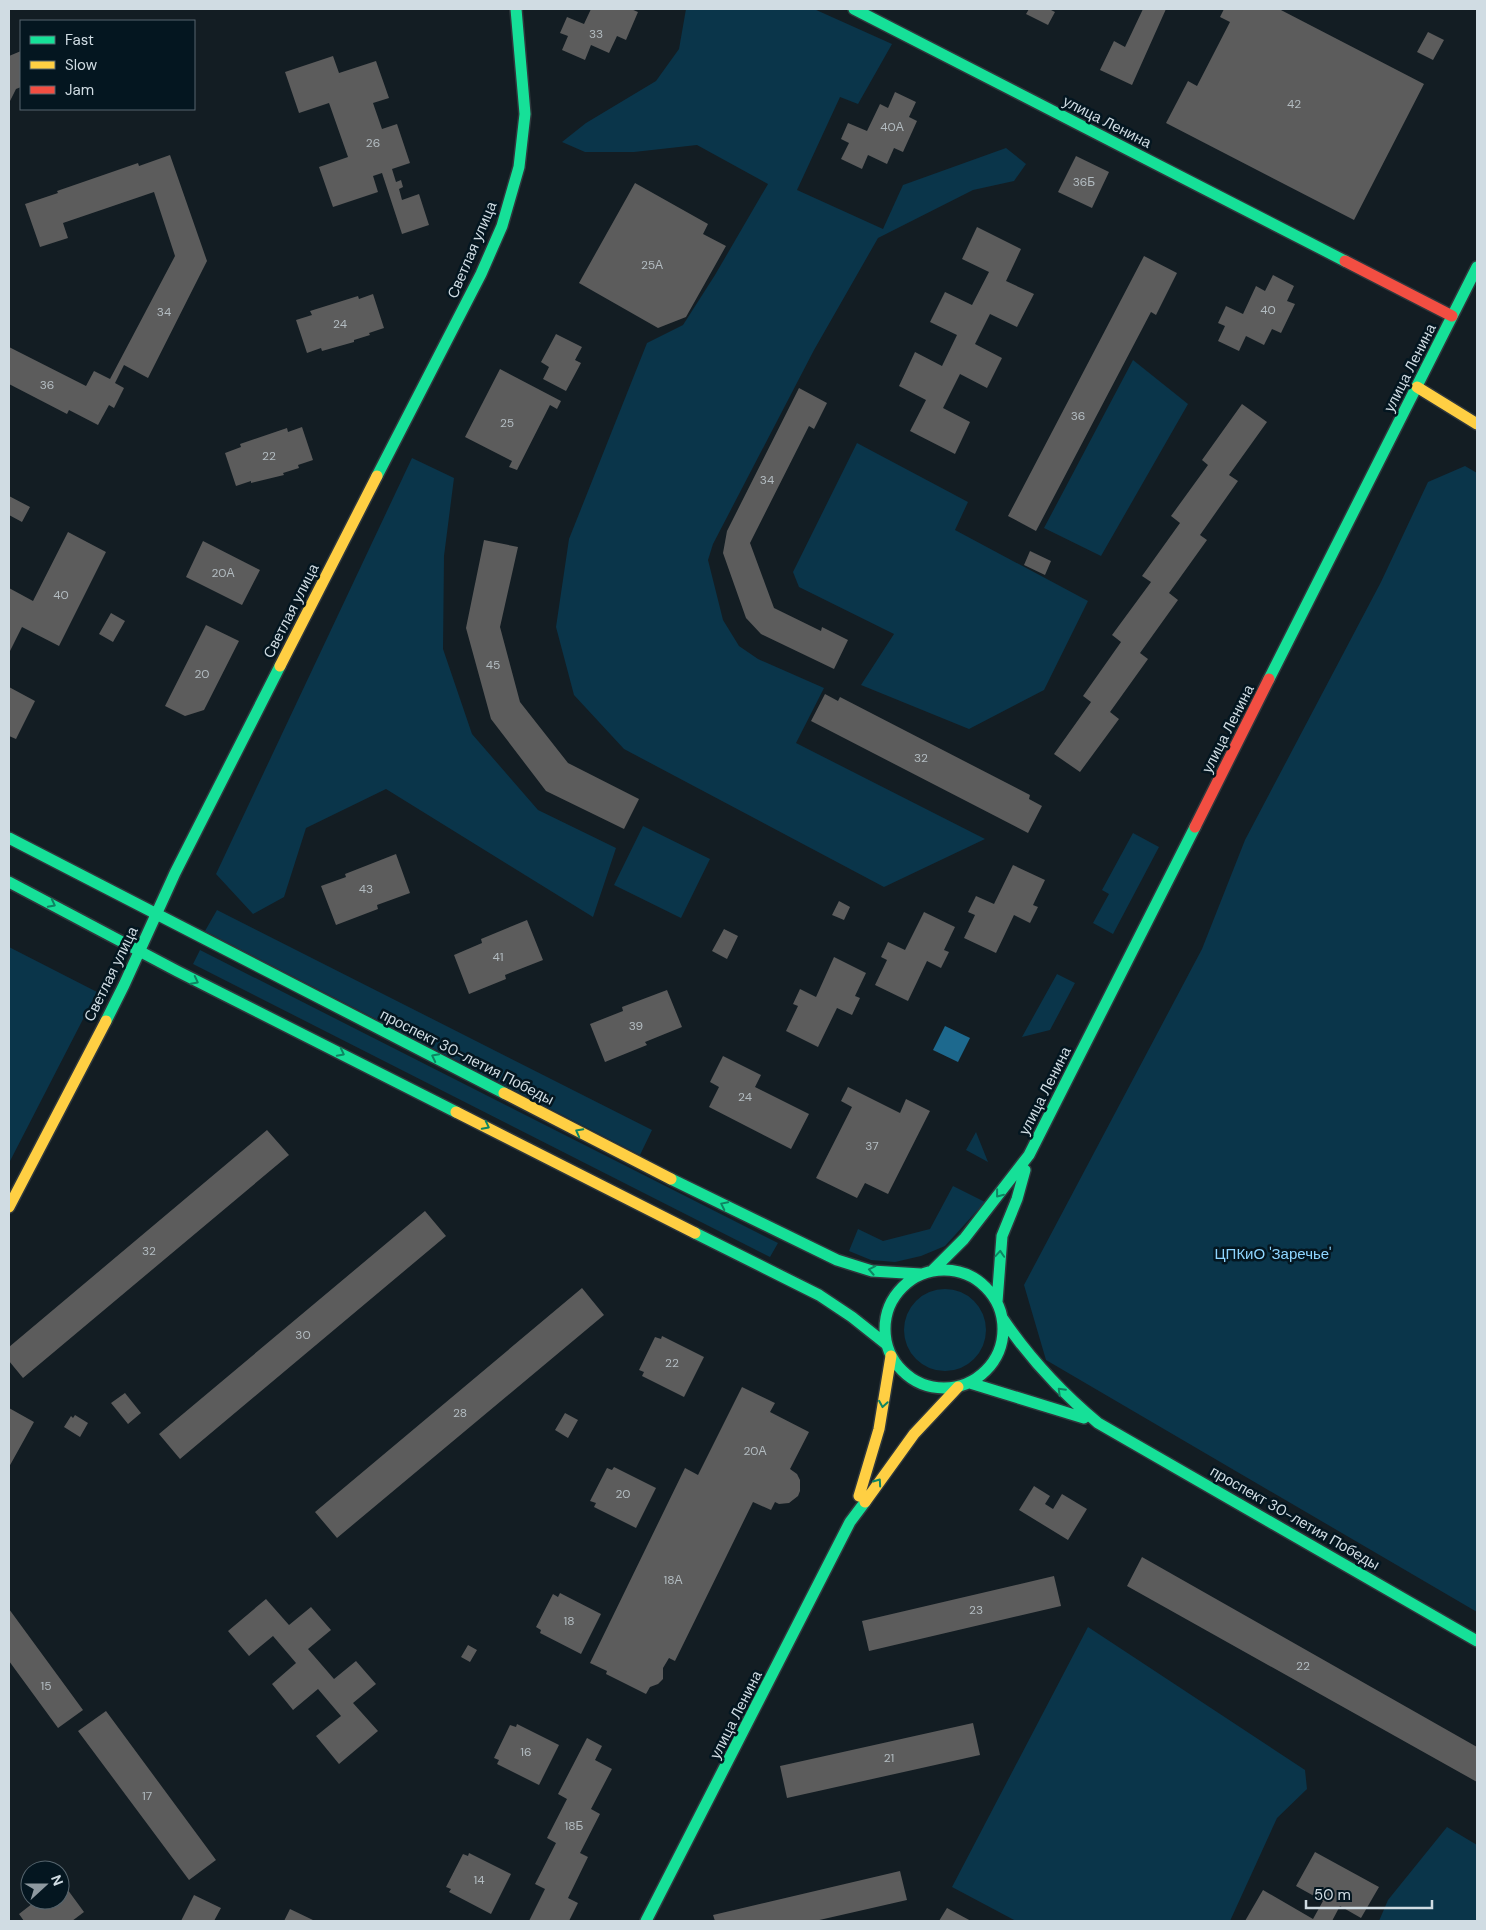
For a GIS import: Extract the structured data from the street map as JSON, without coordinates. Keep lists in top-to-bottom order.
{
  "streets": {
    "main road": ["улица Ленина", "Светлая улица", "проспект 30-летия Победы"]
  },
  "crossings": [
    ["улица Ленина", "проспект 30-летия Победы"],
    ["Светлая улица", "проспект 30-летия Победы"]
  ],
  "parks": ["ЦПКиО 'Заречье'"],
  "house_numbers": [
    "33",
    "42",
    "40А",
    "26",
    "36Б",
    "25А",
    "40",
    "34",
    "24",
    "36",
    "36",
    "25",
    "22",
    "34",
    "20А",
    "40",
    "45",
    "20",
    "32",
    "43",
    "41",
    "39",
    "24",
    "37",
    "32",
    "30",
    "22",
    "28",
    "20А",
    "20",
    "18А",
    "23",
    "18",
    "22",
    "15",
    "16",
    "21",
    "17",
    "18Б",
    "14"
  ],
  "legend": ["Fast", "Slow", "Jam"],
  "scale_bar": "50 m",
  "north": "right"
}
